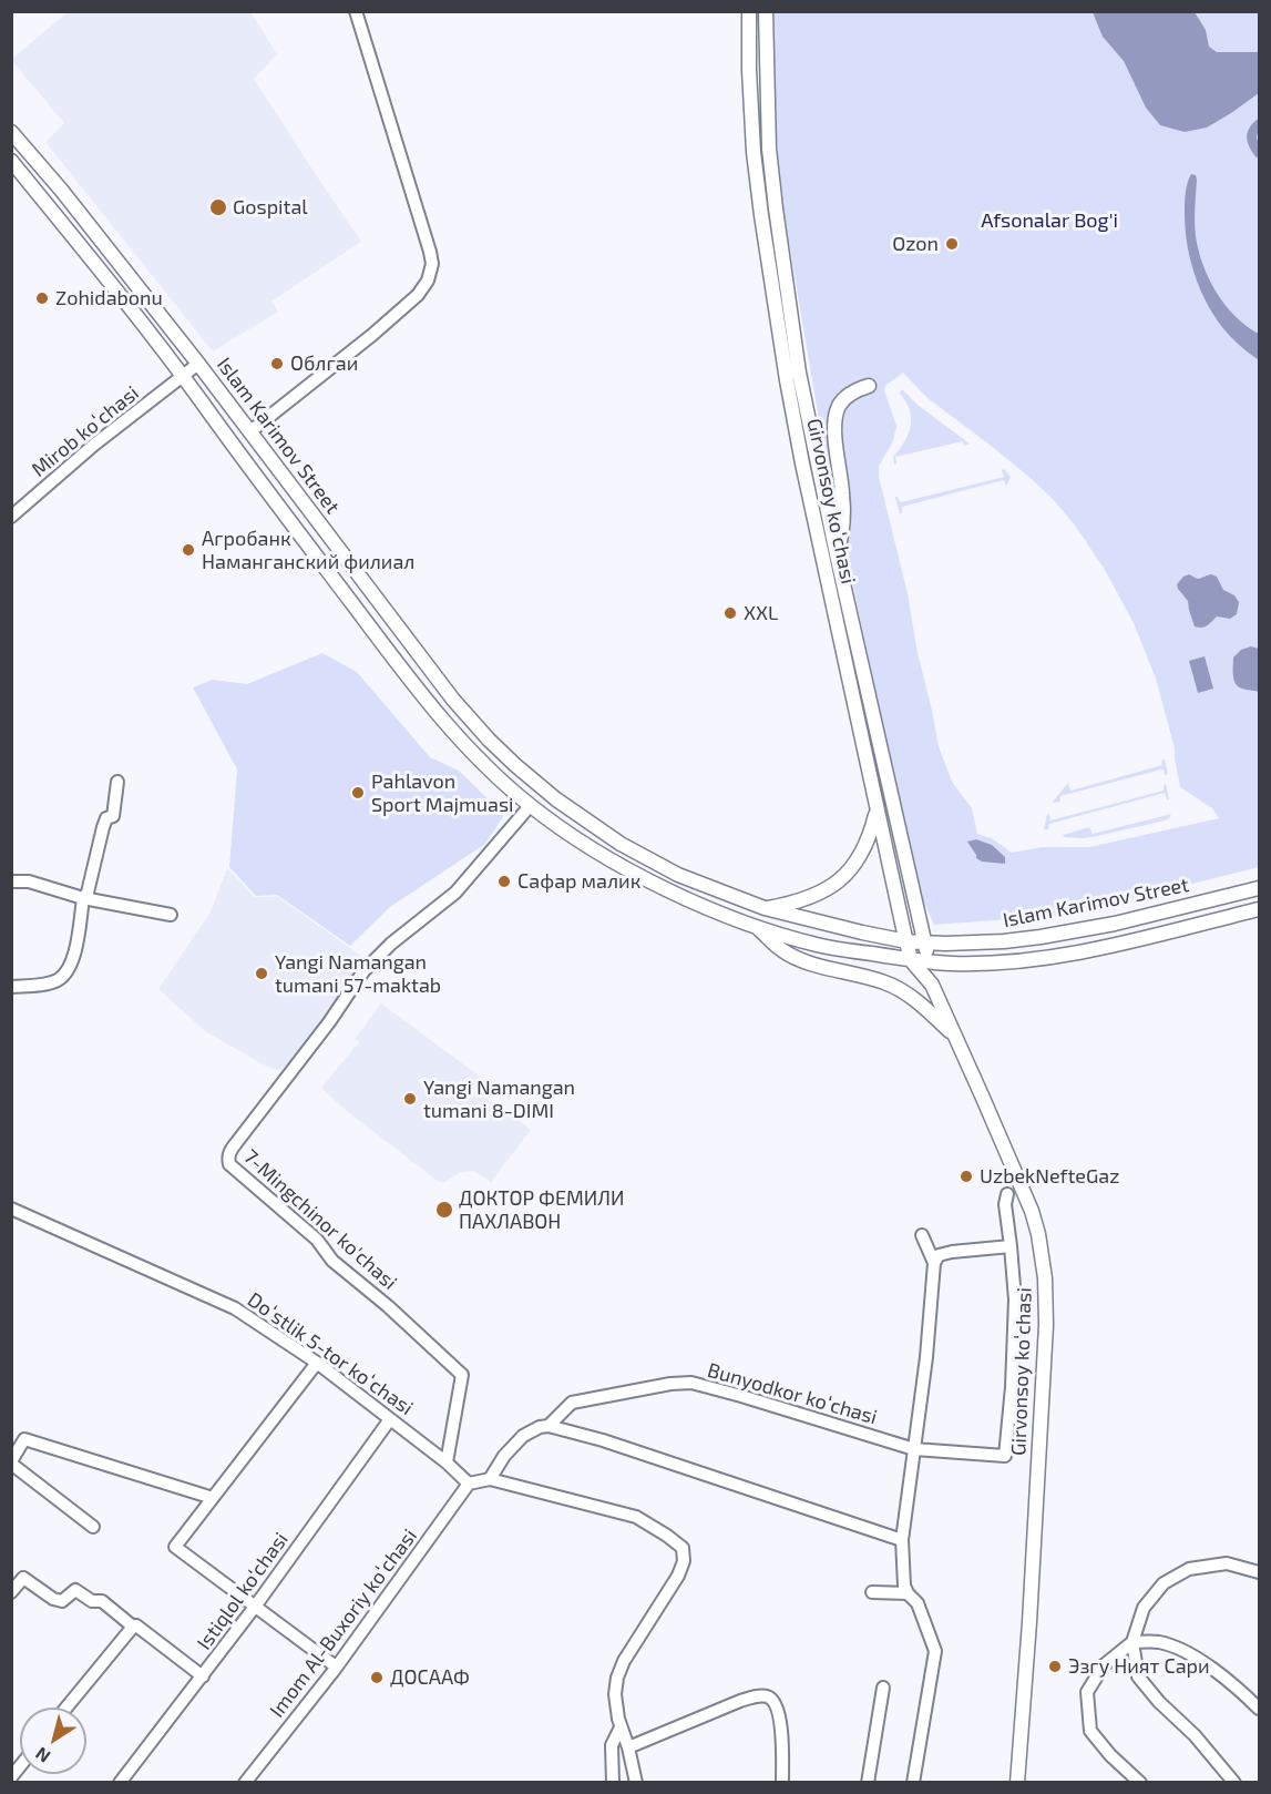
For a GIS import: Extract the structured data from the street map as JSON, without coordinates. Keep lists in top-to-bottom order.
{
  "streets": {
    "main road": ["Islam Karimov Street", "Girvonsoy koʻchasi"],
    "street": [
      "Mirob koʻchasi",
      "7-Mingchinor ko'chasi",
      "Doʻstlik 5-tor koʻchasi",
      "Bunyodkor koʻchasi",
      "Istiqlol ko‘chasi",
      "Imom Al-Buxoriy koʻchasi"
    ]
  },
  "crossings": [
    ["Mirob koʻchasi", "Islam Karimov Street"],
    ["Islam Karimov Street", "Girvonsoy koʻchasi"],
    ["Islam Karimov Street", "7-Mingchinor ko'chasi"],
    ["7-Mingchinor ko'chasi", "Doʻstlik 5-tor koʻchasi"],
    ["Doʻstlik 5-tor koʻchasi", "Istiqlol ko‘chasi"],
    ["Doʻstlik 5-tor koʻchasi", "Imom Al-Buxoriy koʻchasi"]
  ],
  "parks": ["Afsonalar Bog'i"],
  "places": [
    "Gospital",
    "Ozon",
    "Zohidabonu",
    "Облгаи",
    "Агробанк Наманганский филиал",
    "XXL",
    "Pahlavon Sport Majmuasi",
    "Сафар малик",
    "Yangi Namangan tumani 57-maktab",
    "Yangi Namangan tumani 8-DIMI",
    "UzbekNefteGaz",
    "ДОКТОР ФЕМИЛИ ПАХЛАВОН",
    "Эзгу Ният Сари",
    "ДОСААФ"
  ],
  "north": "bottom left"
}
